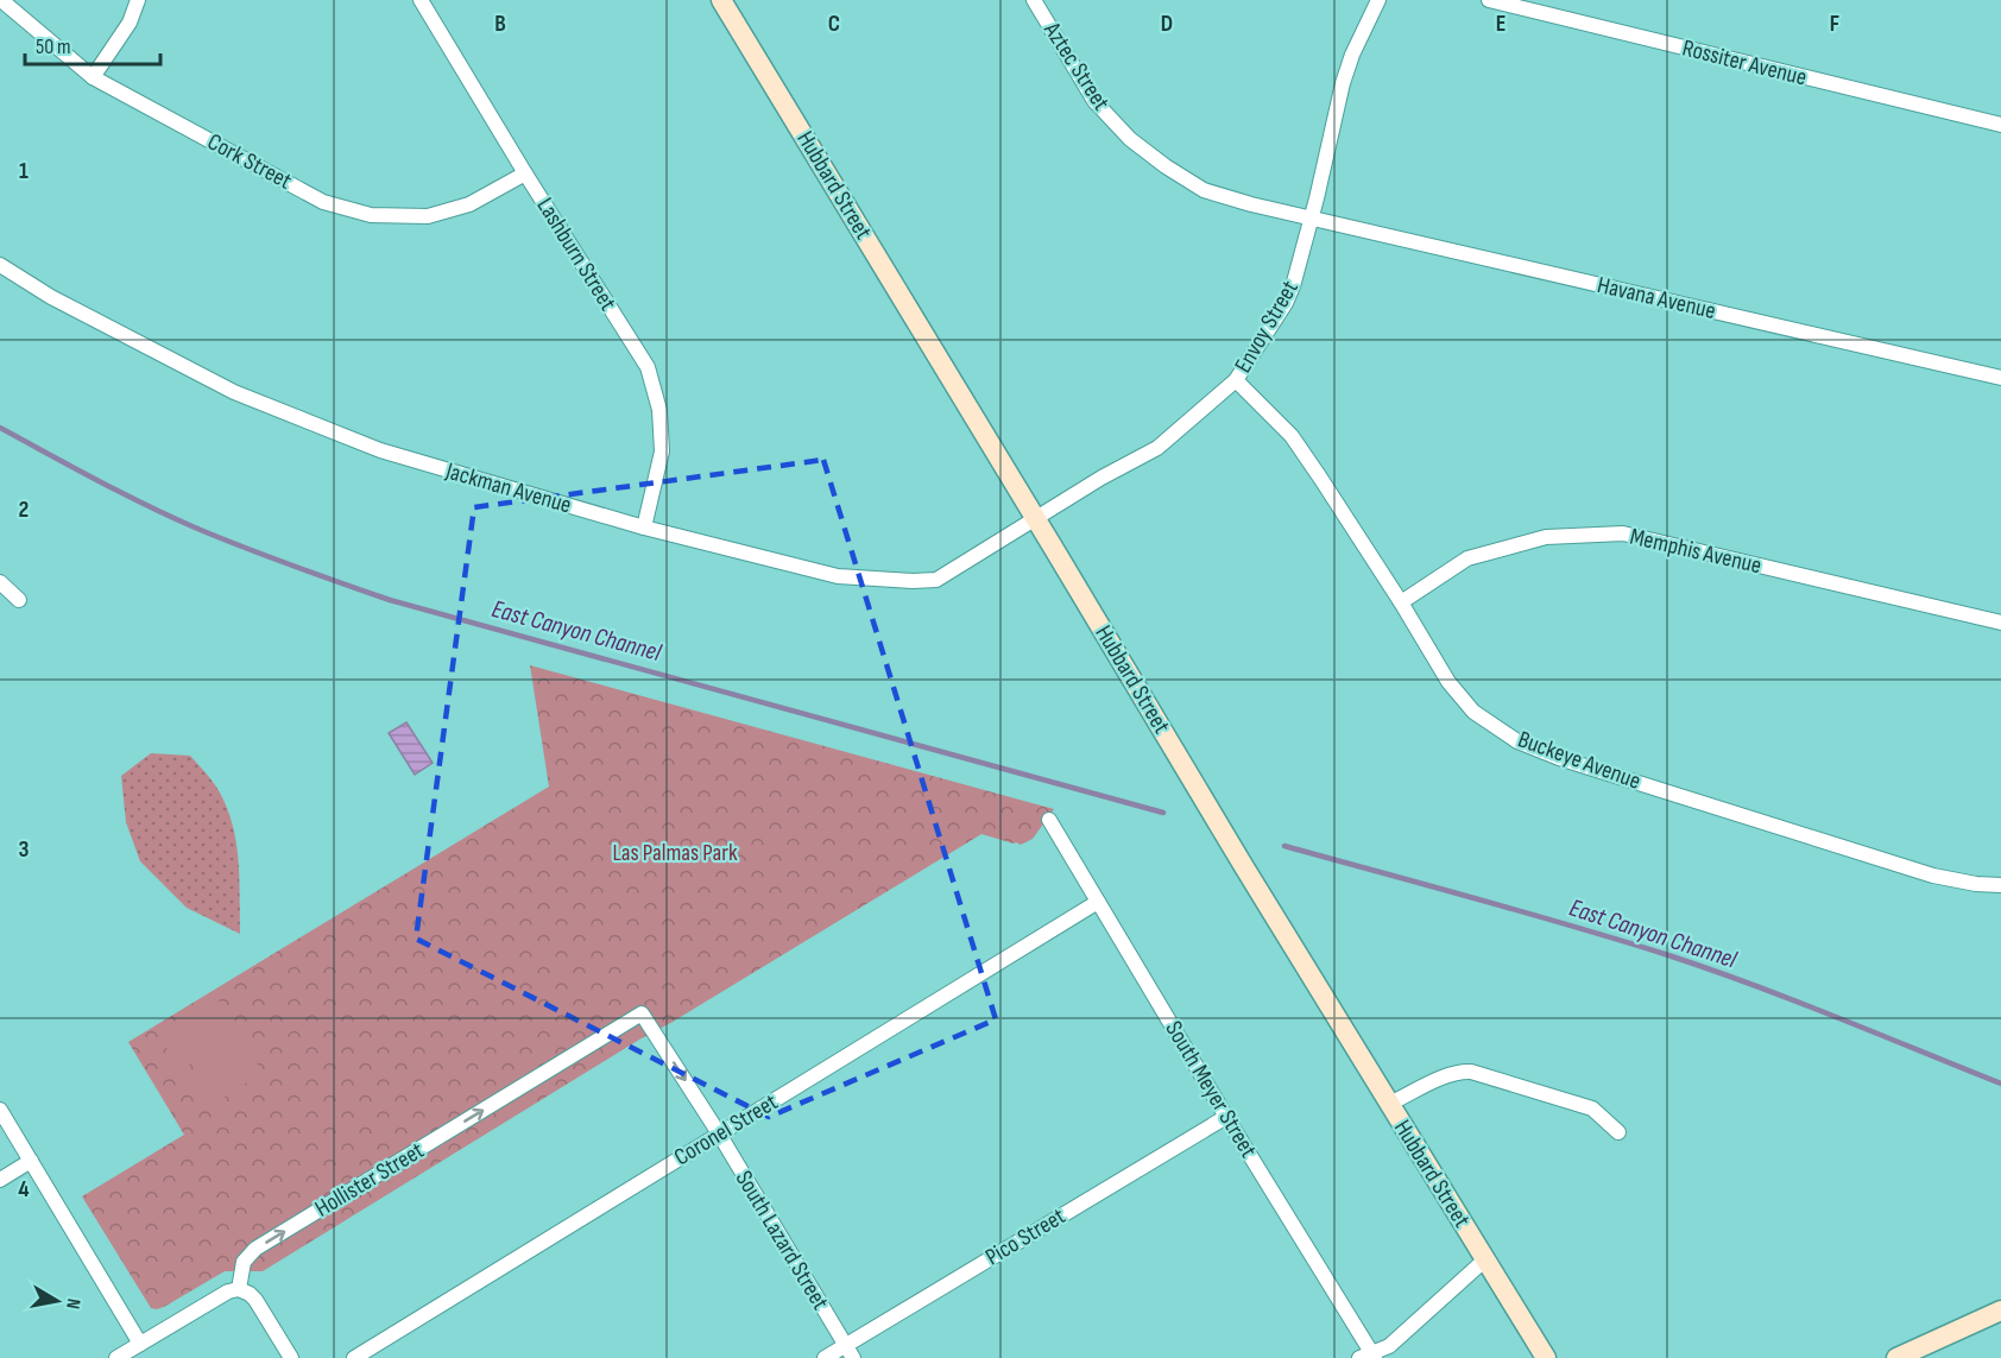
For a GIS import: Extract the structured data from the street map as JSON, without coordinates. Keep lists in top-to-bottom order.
{
  "streets": {
    "main road": ["Hubbard Street"],
    "street": [
      "Rossiter Avenue",
      "Aztec Street",
      "Cork Street",
      "Lashburn Street",
      "Havana Avenue",
      "Envoy Street",
      "Jackman Avenue",
      "Memphis Avenue",
      "Buckeye Avenue",
      "South Meyer Street",
      "Coronel Street",
      "Hollister Street",
      "Pico Street",
      "South Lazard Street"
    ]
  },
  "crossings": [
    ["Aztec Street", "Havana Avenue"],
    ["Aztec Street", "Envoy Street"],
    ["Cork Street", "Lashburn Street"],
    ["Hubbard Street", "Envoy Street"],
    ["Hubbard Street", "Jackman Avenue"],
    ["Lashburn Street", "Jackman Avenue"],
    ["Havana Avenue", "Envoy Street"],
    ["Envoy Street", "Jackman Avenue"],
    ["Envoy Street", "Buckeye Avenue"],
    ["Memphis Avenue", "Buckeye Avenue"],
    ["South Meyer Street", "Coronel Street"],
    ["South Meyer Street", "Pico Street"],
    ["Coronel Street", "South Lazard Street"],
    ["Hollister Street", "South Lazard Street"],
    ["Pico Street", "South Lazard Street"]
  ],
  "one_way": ["Hollister Street", "South Lazard Street"],
  "water": ["East Canyon Channel"],
  "parks": ["Las Palmas Park"],
  "scale_bar": "50 m",
  "north": "right",
  "grid": {
    "columns": [
      "B",
      "C",
      "D",
      "E",
      "F"
    ],
    "rows": [
      "1",
      "2",
      "3",
      "4"
    ]
  }
}
